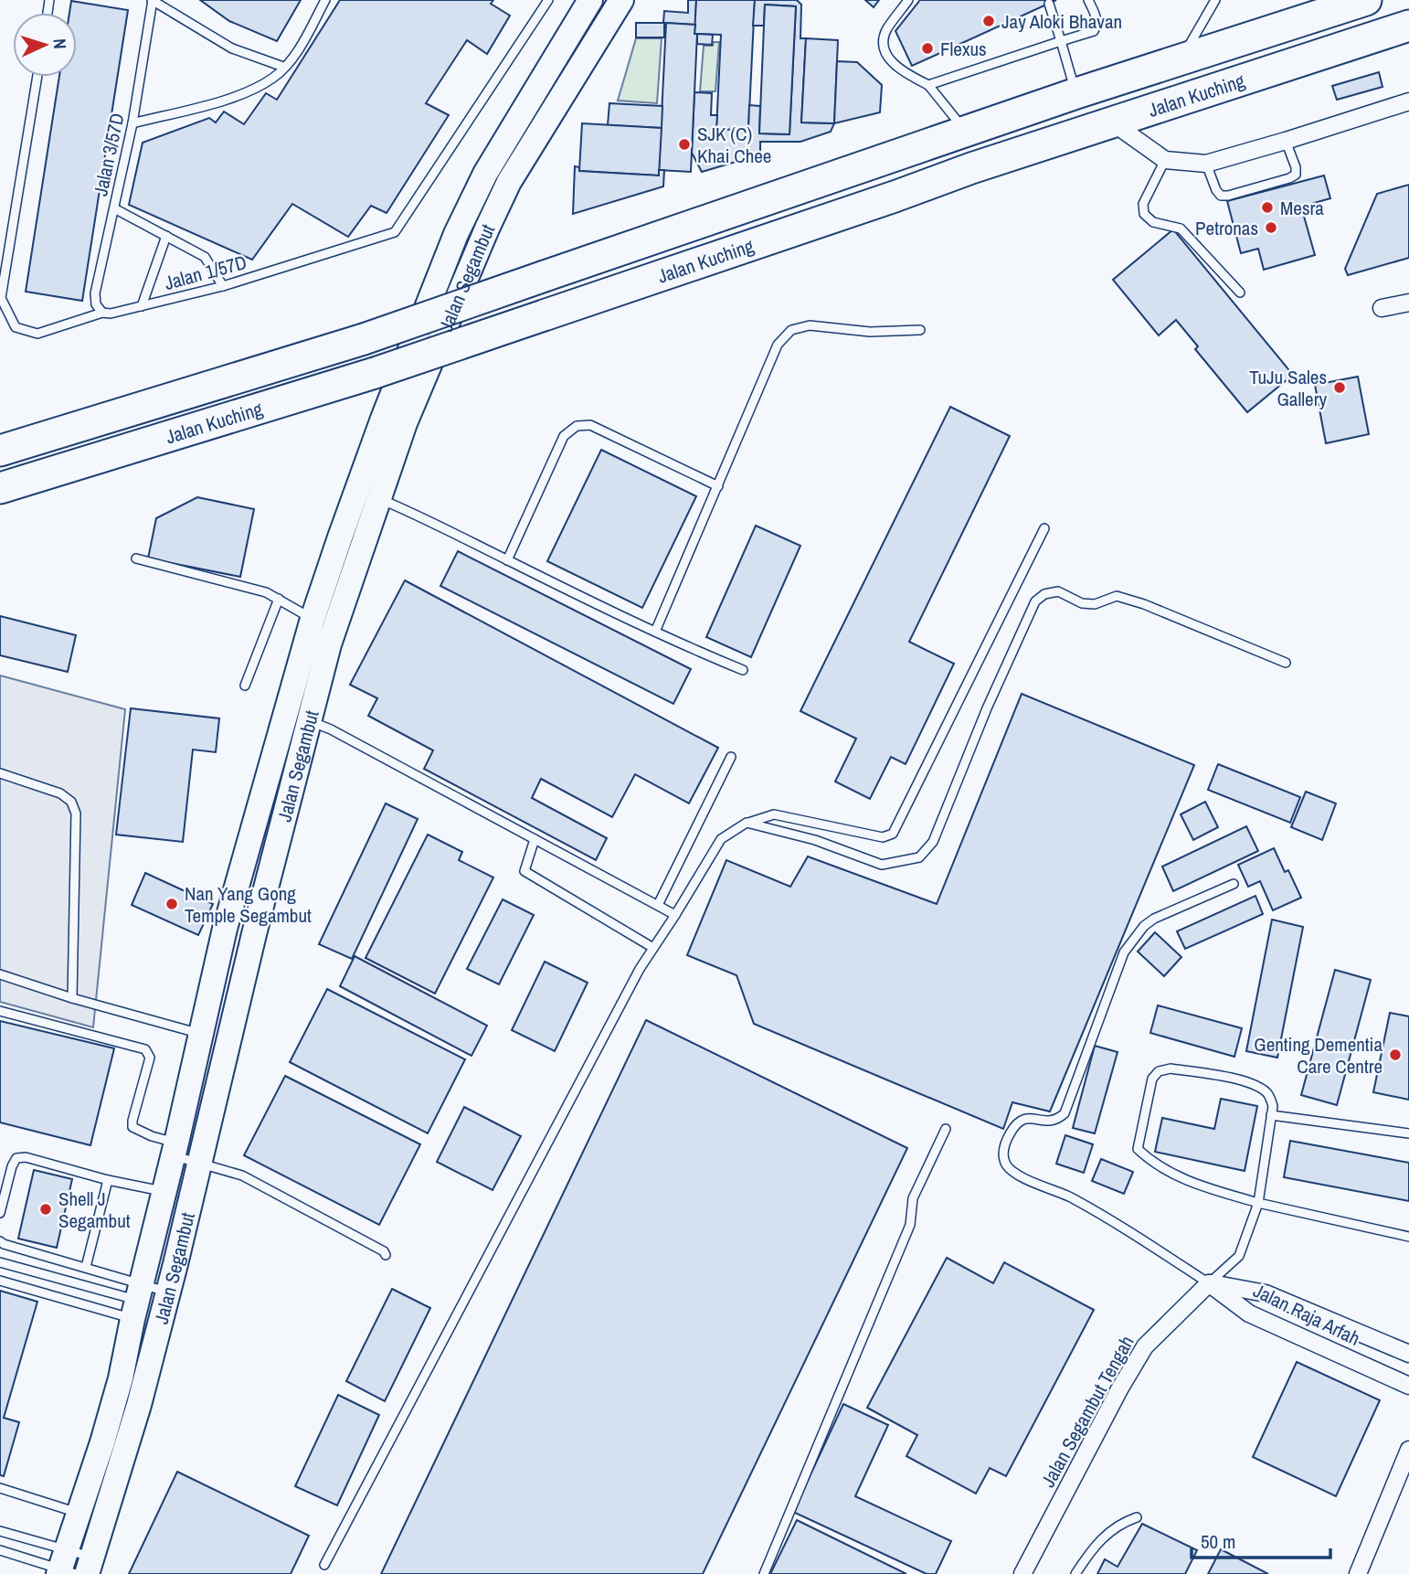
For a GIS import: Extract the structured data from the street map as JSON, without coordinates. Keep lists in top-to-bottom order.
{
  "streets": {
    "highway": ["Jalan Kuching"],
    "main road": ["Jalan Segambut"],
    "street": ["Jalan Raja Arfah", "Jalan Segambut Tengah"],
    "lane": ["Jalan 3/57D", "Jalan 1/57D"]
  },
  "crossings": [
    ["Jalan 3/57D", "Jalan 1/57D"],
    ["Jalan Raja Arfah", "Jalan Segambut Tengah"]
  ],
  "places": [
    "Jay Aloki Bhavan",
    "Flexus",
    "SJK (C) Khai Chee",
    "Mesra",
    "Petronas",
    "TuJu Sales Gallery",
    "Nan Yang Gong Temple Segambut",
    "Genting Dementia Care Centre",
    "Shell J Segambut"
  ],
  "scale_bar": "50 m",
  "north": "right"
}
